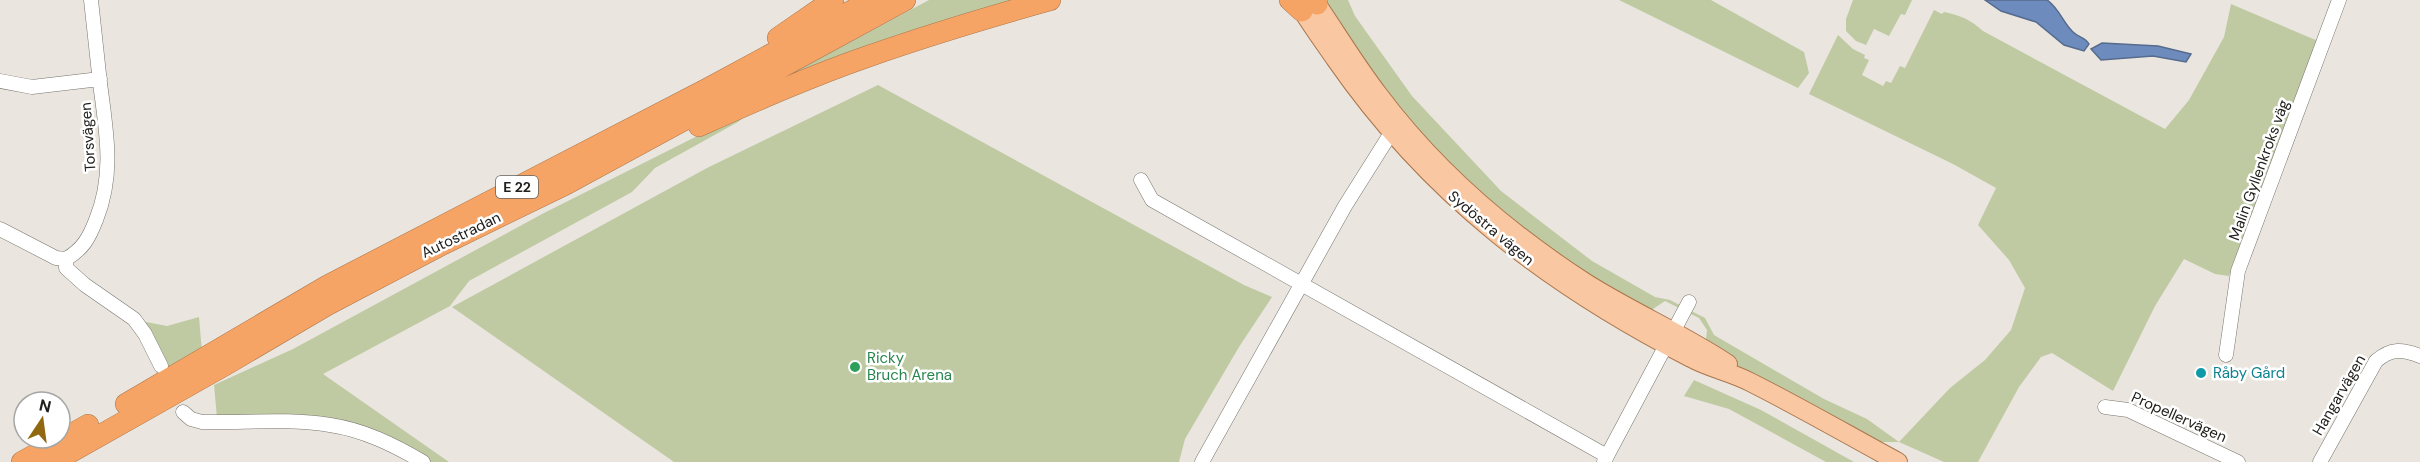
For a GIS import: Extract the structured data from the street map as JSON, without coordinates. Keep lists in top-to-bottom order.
{
  "streets": {
    "highway": ["E 22", "Autostradan"],
    "main road": ["Sydöstra vägen"],
    "street": [
      "Torsvägen",
      "Malin Gyllenkroks väg",
      "Hangarvägen",
      "Propellervägen"
    ]
  },
  "places": ["Ricky Bruch Arena", "Råby Gård"],
  "north": "top"
}
